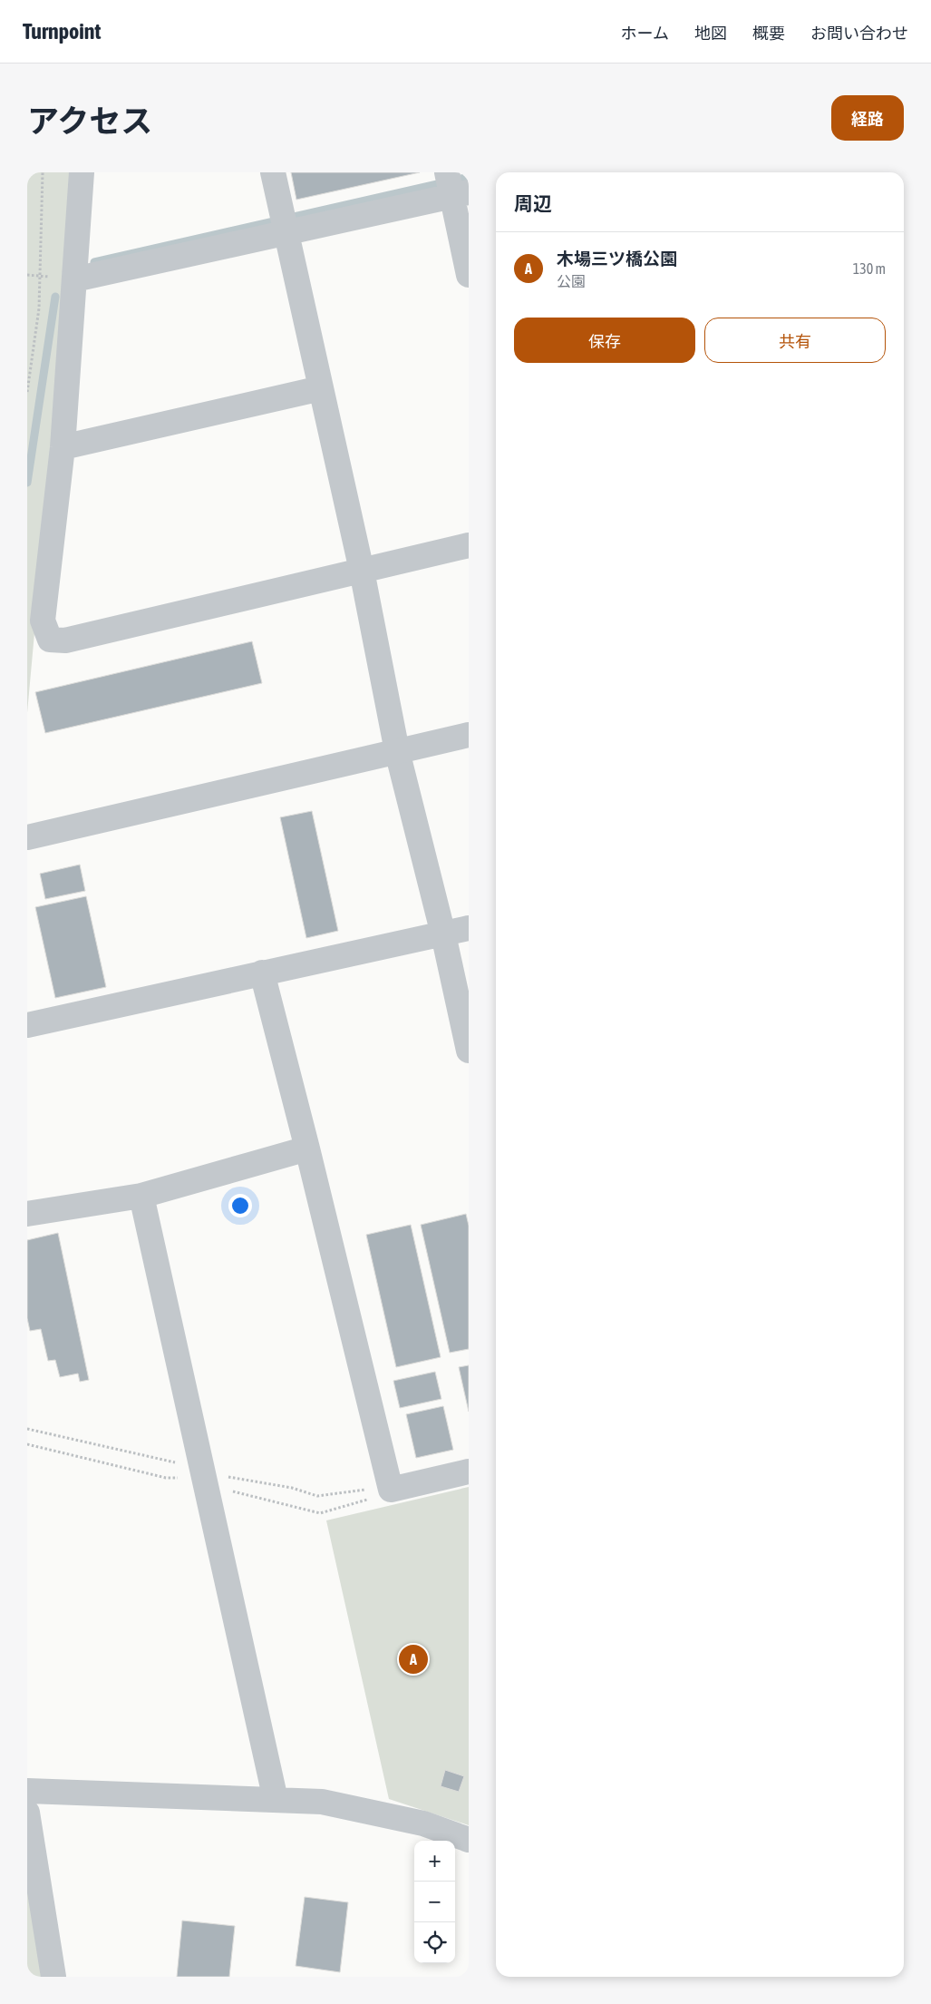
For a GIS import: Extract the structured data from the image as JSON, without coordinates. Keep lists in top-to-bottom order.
{
  "page": {
    "header": "Turnpoint",
    "nav": [
      "ホーム",
      "地図",
      "概要",
      "お問い合わせ"
    ],
    "title": "アクセス",
    "buttons": [
      "経路",
      ["保存", "共有"]
    ],
    "heading": "周辺",
    "list": [
      {
        "mark": "A",
        "name": "木場三ツ橋公園",
        "note": "公園",
        "value": "130 m"
      }
    ],
    "pins": "A",
    "map_buttons": ["+", "−"]
  }
}
